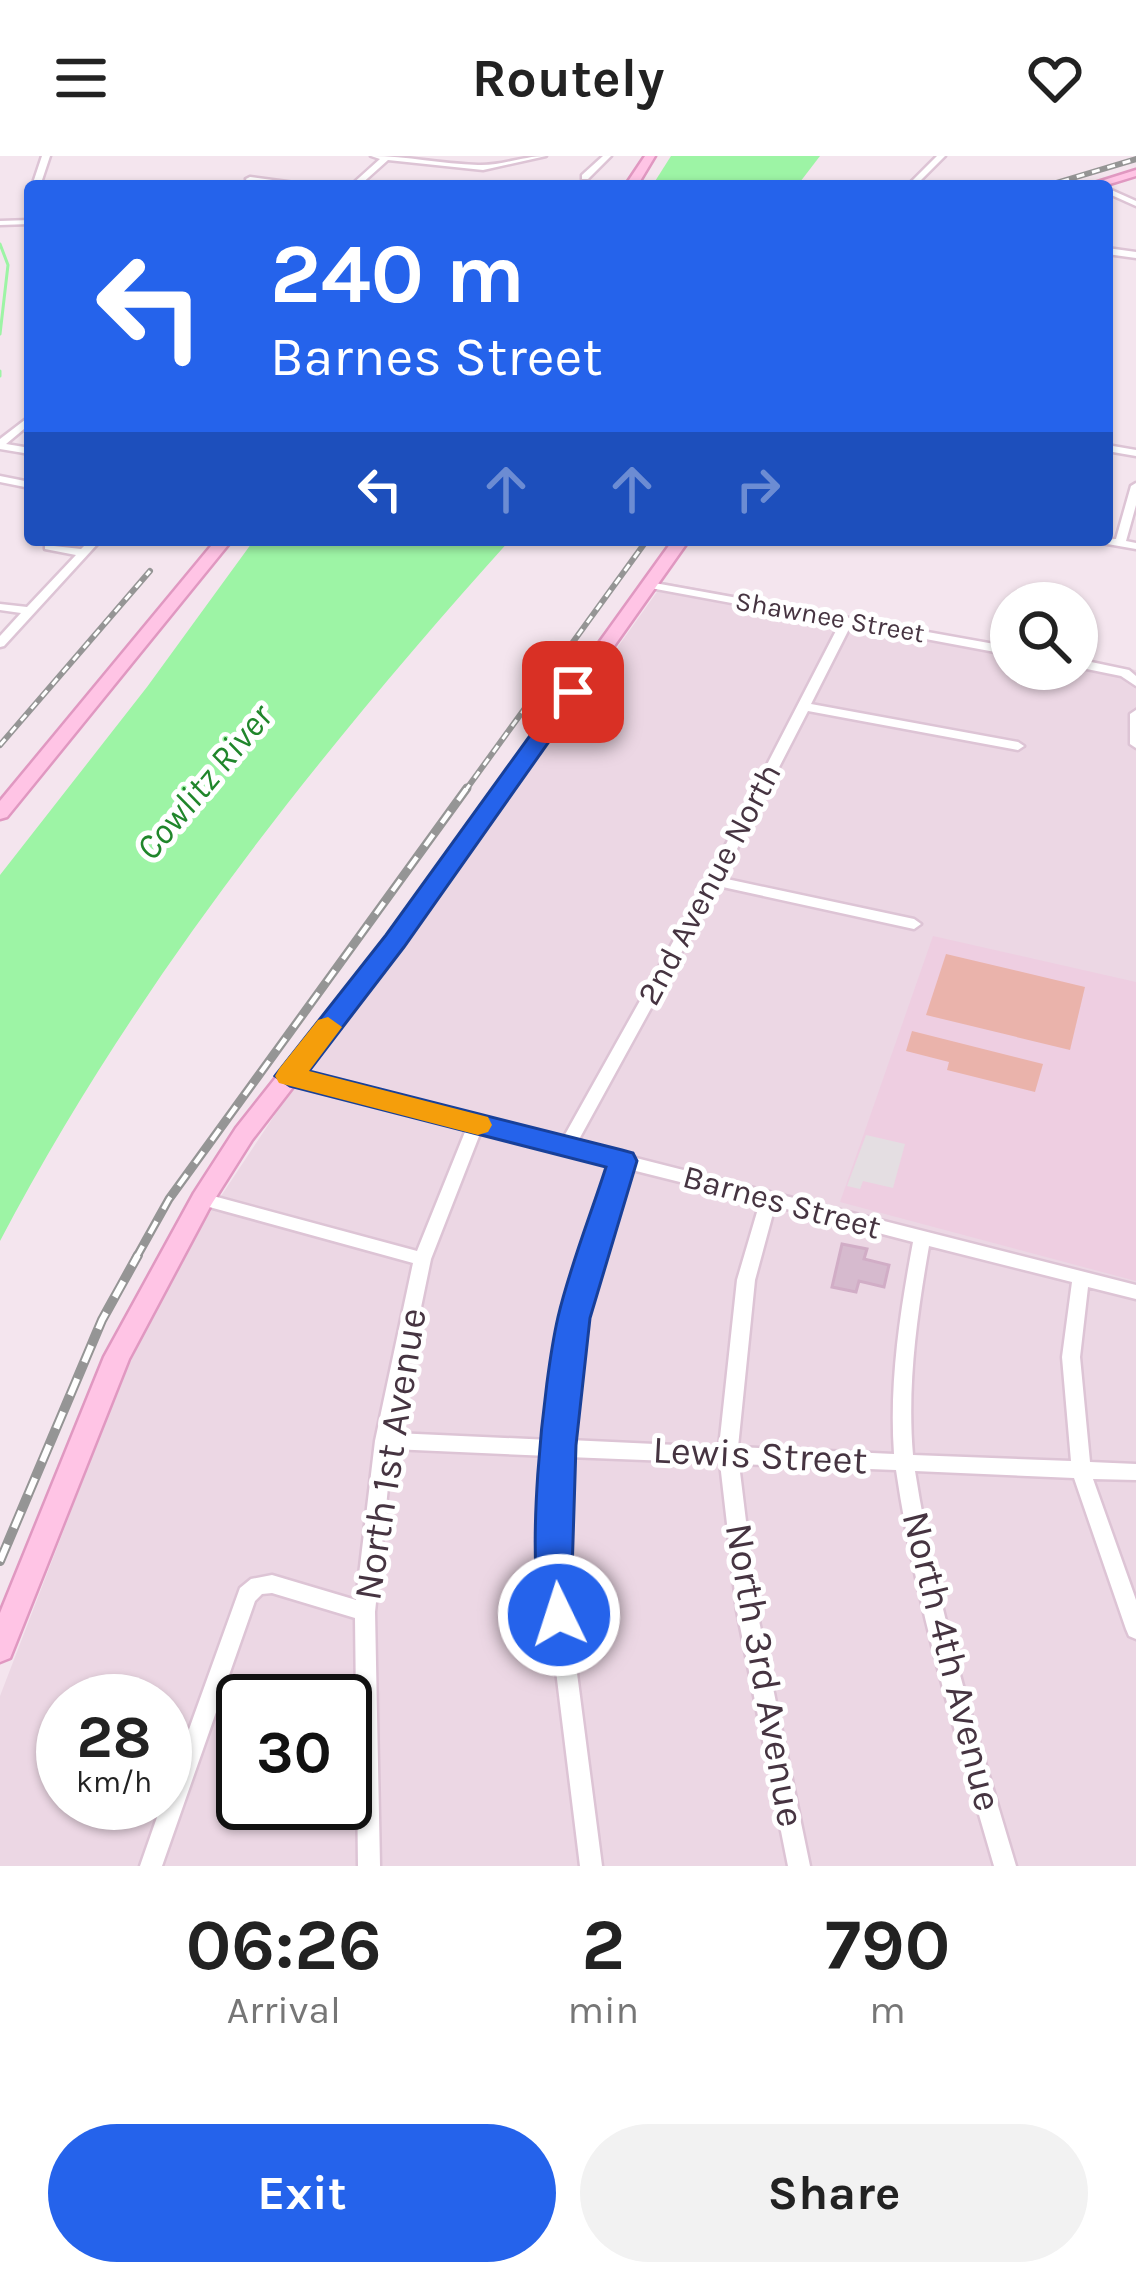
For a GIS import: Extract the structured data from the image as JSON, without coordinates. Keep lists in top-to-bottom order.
{
  "streets": {
    "street": [
      "Shawnee Street",
      "2nd Avenue North",
      "Barnes Street",
      "North 1st Avenue",
      "Lewis Street",
      "North 4th Avenue",
      "North 3rd Avenue"
    ]
  },
  "crossings": [
    ["Shawnee Street", "2nd Avenue North"],
    ["2nd Avenue North", "Barnes Street"],
    ["Barnes Street", "North 1st Avenue"],
    ["Barnes Street", "North 4th Avenue"],
    ["Barnes Street", "North 3rd Avenue"],
    ["North 1st Avenue", "Lewis Street"],
    ["Lewis Street", "North 4th Avenue"],
    ["Lewis Street", "North 3rd Avenue"]
  ],
  "water": ["Cowlitz River"],
  "page": {
    "header": "Routely",
    "turn": ["240 m", "Barnes Street"],
    "speed": "28 km/h",
    "limit": "30",
    "eta": [
      "06:26",
      "Arrival",
      "2",
      "min",
      "790",
      "m"
    ],
    "buttons": ["Exit", "Share"]
  }
}
